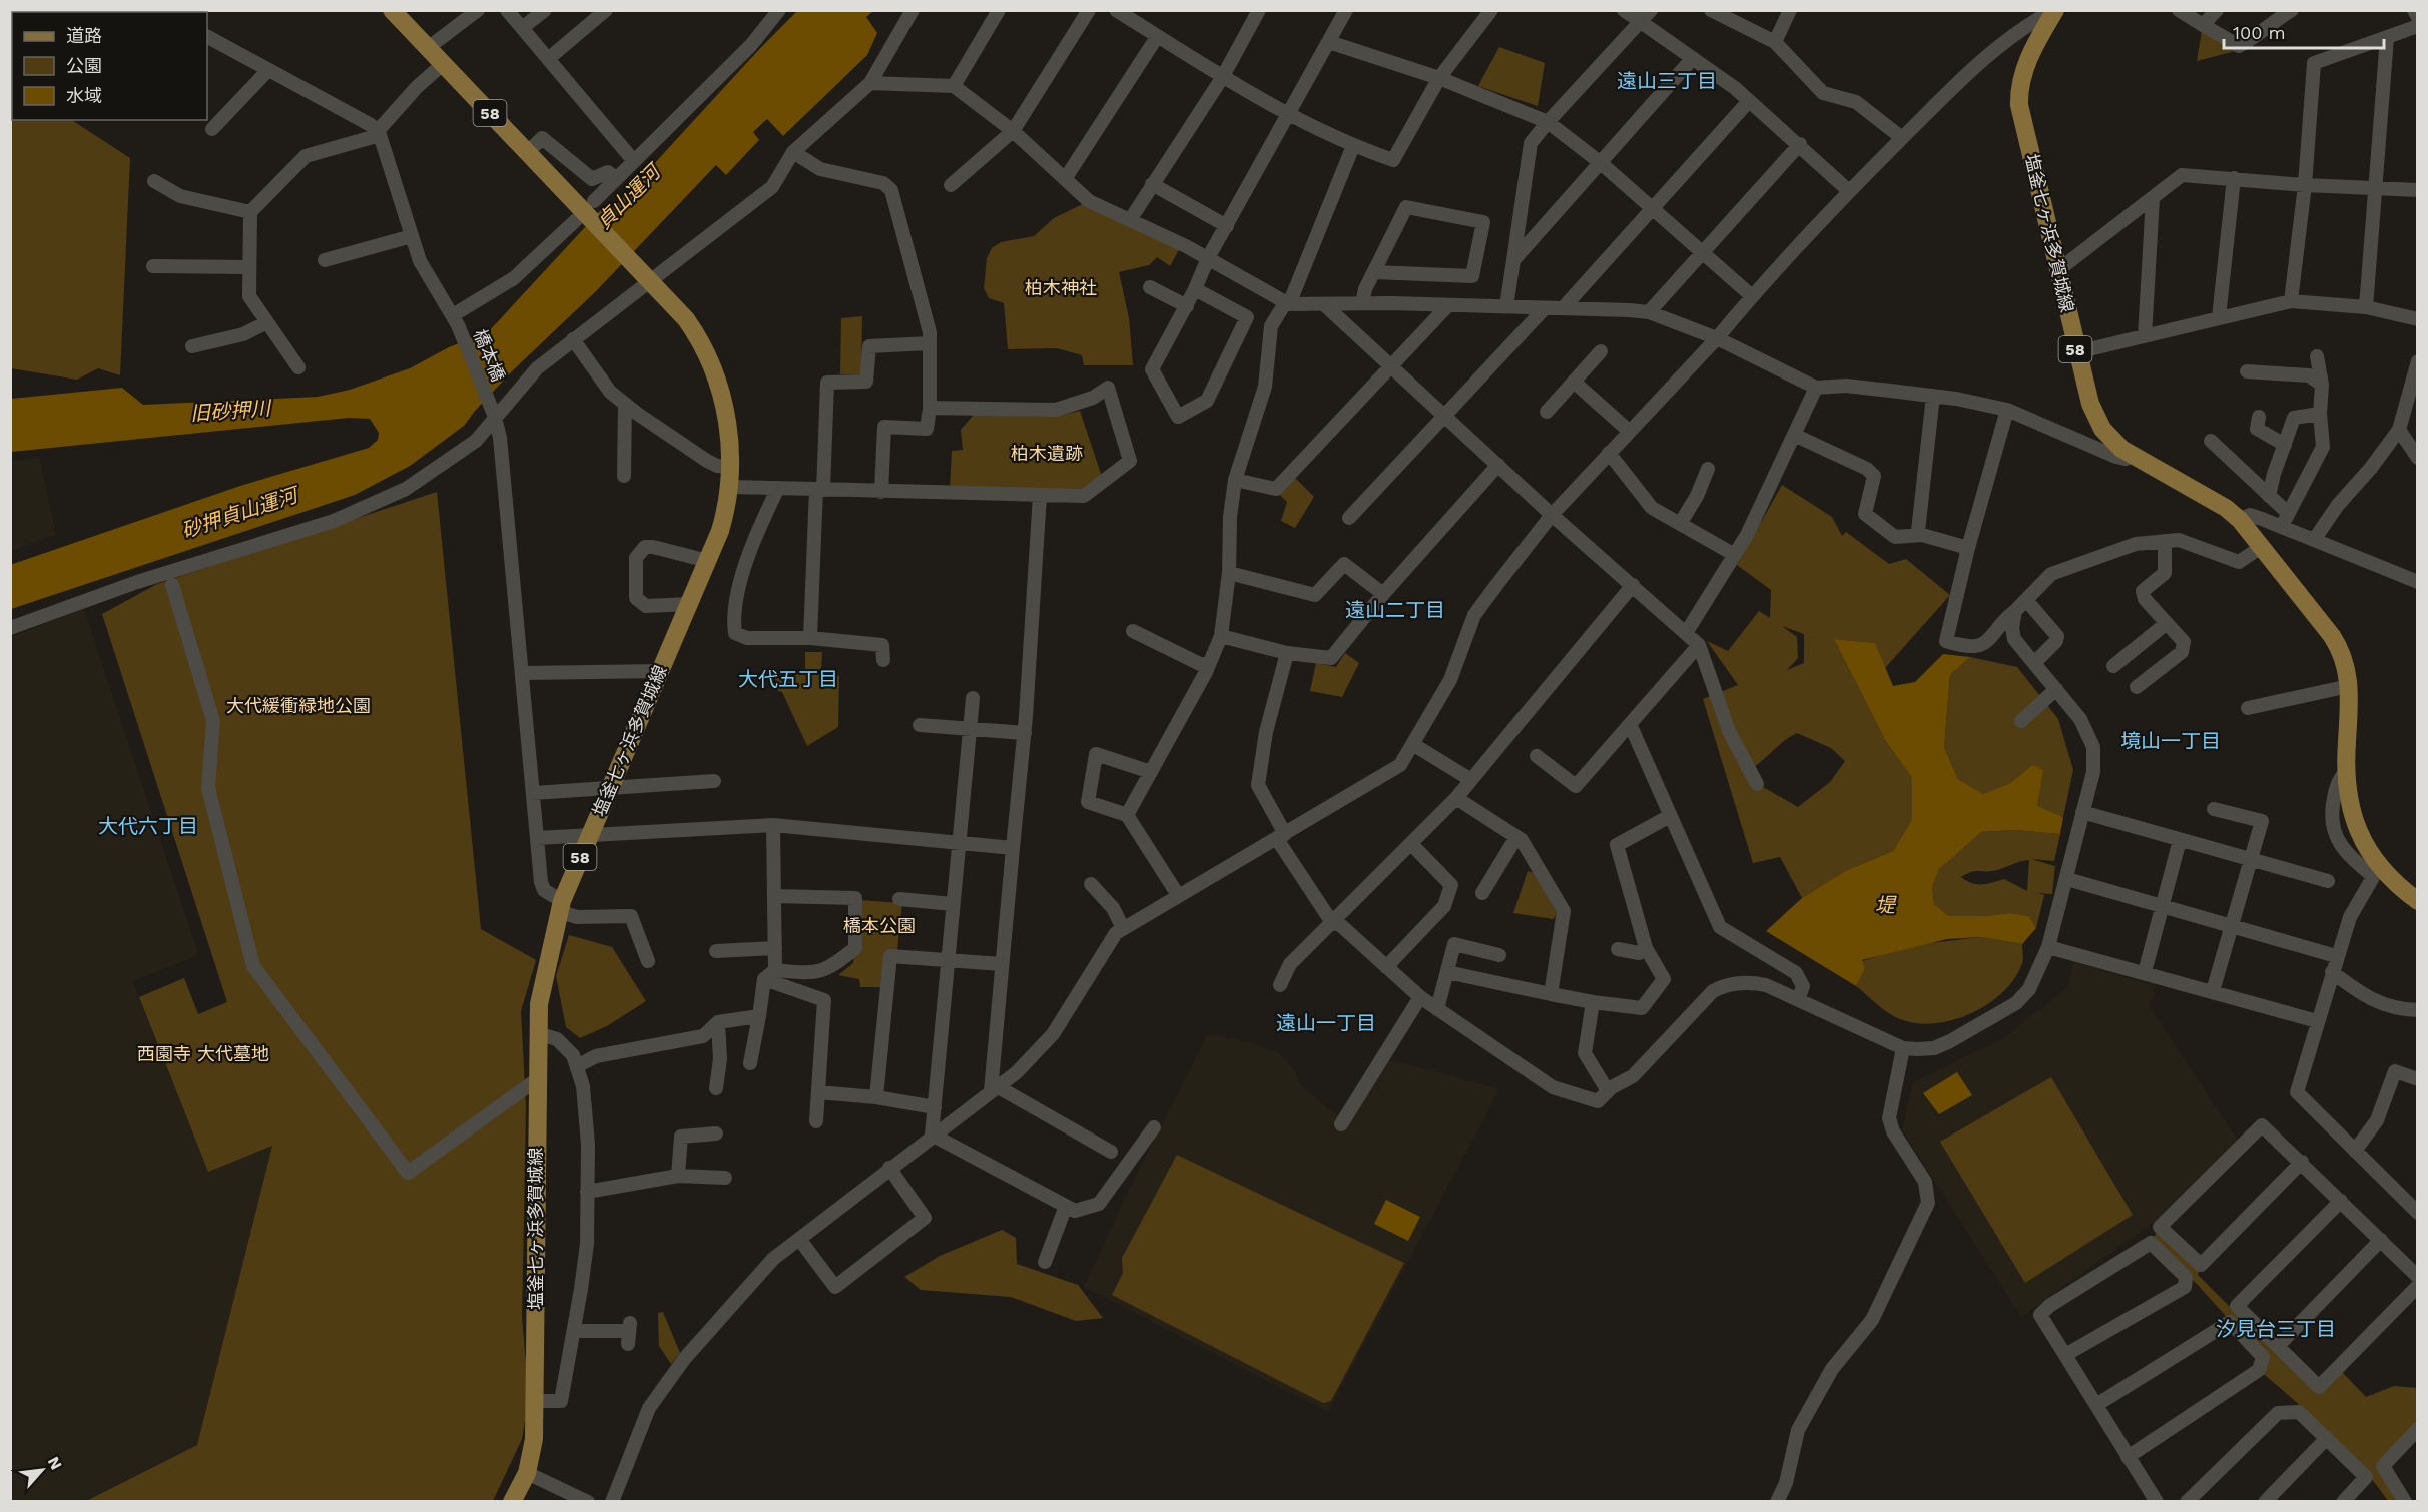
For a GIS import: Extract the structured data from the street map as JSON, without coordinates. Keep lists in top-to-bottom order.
{
  "streets": {
    "main road": ["58", "塩釜七ヶ浜多賀城線"],
    "street": ["橋本橋"]
  },
  "crossings": [
    ["58", "塩釜七ヶ浜多賀城線"],
    ["塩釜七ヶ浜多賀城線", "橋本橋"]
  ],
  "districts": [
    "遠山三丁目",
    "遠山二丁目",
    "大代五丁目",
    "境山一丁目",
    "大代六丁目",
    "遠山一丁目",
    "汐見台三丁目"
  ],
  "water": [
    "貞山運河",
    "旧砂押川",
    "砂押貞山運河",
    "堤"
  ],
  "parks": [
    "柏木神社",
    "柏木遺跡",
    "大代緩衝緑地公園",
    "橋本公園",
    "西園寺 大代墓地"
  ],
  "legend": ["道路", "公園", "水域"],
  "scale_bar": "100 m",
  "north": "top right"
}
